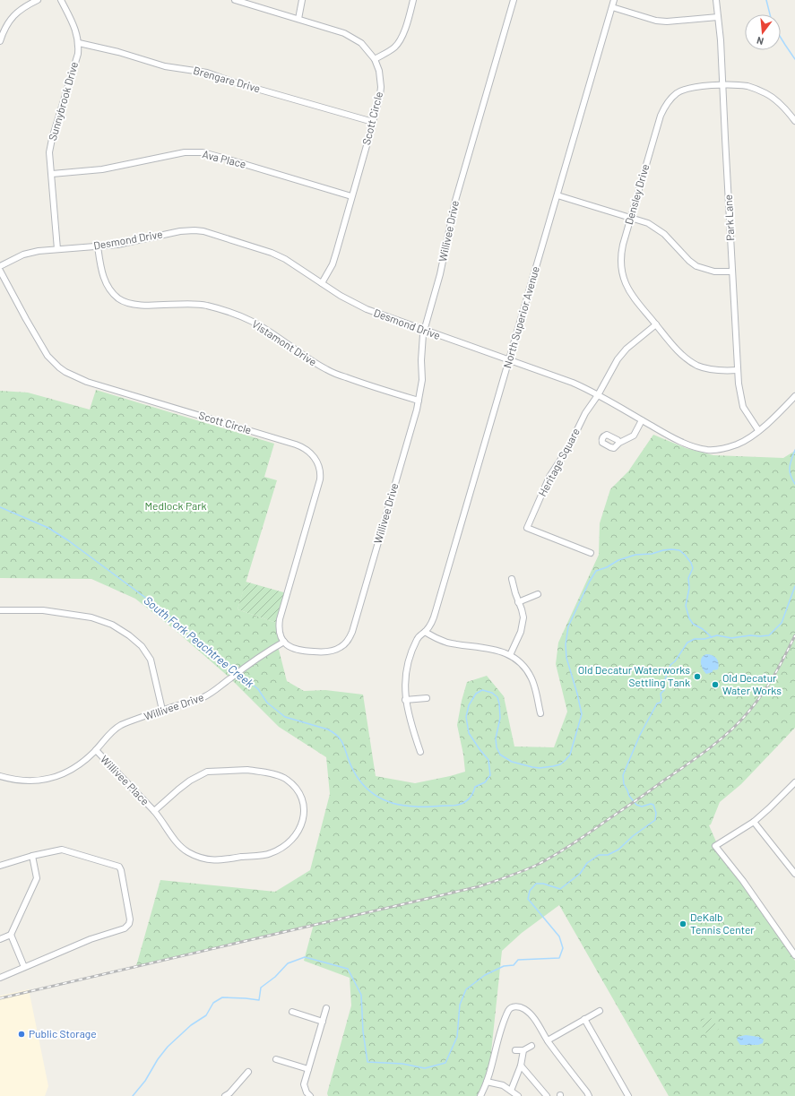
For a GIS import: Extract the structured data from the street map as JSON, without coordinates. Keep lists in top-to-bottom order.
{
  "streets": {
    "street": [
      "Brengare Drive",
      "Sunnybrook Drive",
      "Scott Circle",
      "Ava Place",
      "Densley Drive",
      "Park Lane",
      "Willivee Drive",
      "Desmond Drive",
      "North Superior Avenue",
      "Vistamont Drive",
      "Heritage Square",
      "Willivee Place"
    ]
  },
  "crossings": [
    ["Brengare Drive", "Sunnybrook Drive"],
    ["Brengare Drive", "Scott Circle"],
    ["Sunnybrook Drive", "Ava Place"],
    ["Sunnybrook Drive", "Desmond Drive"],
    ["Scott Circle", "Ava Place"],
    ["Scott Circle", "Willivee Drive"],
    ["Scott Circle", "Desmond Drive"],
    ["Densley Drive", "Park Lane"],
    ["Park Lane", "Desmond Drive"],
    ["Willivee Drive", "Desmond Drive"],
    ["Willivee Drive", "Vistamont Drive"],
    ["Willivee Drive", "Willivee Place"],
    ["Desmond Drive", "North Superior Avenue"],
    ["Desmond Drive", "Vistamont Drive"],
    ["Desmond Drive", "Heritage Square"]
  ],
  "water": ["South Fork Peachtree Creek"],
  "parks": ["Medlock Park"],
  "places": [
    "Old Decatur Waterworks Settling Tank",
    "Old Decatur Water Works",
    "DeKalb Tennis Center",
    "Public Storage"
  ],
  "north": "bottom"
}
